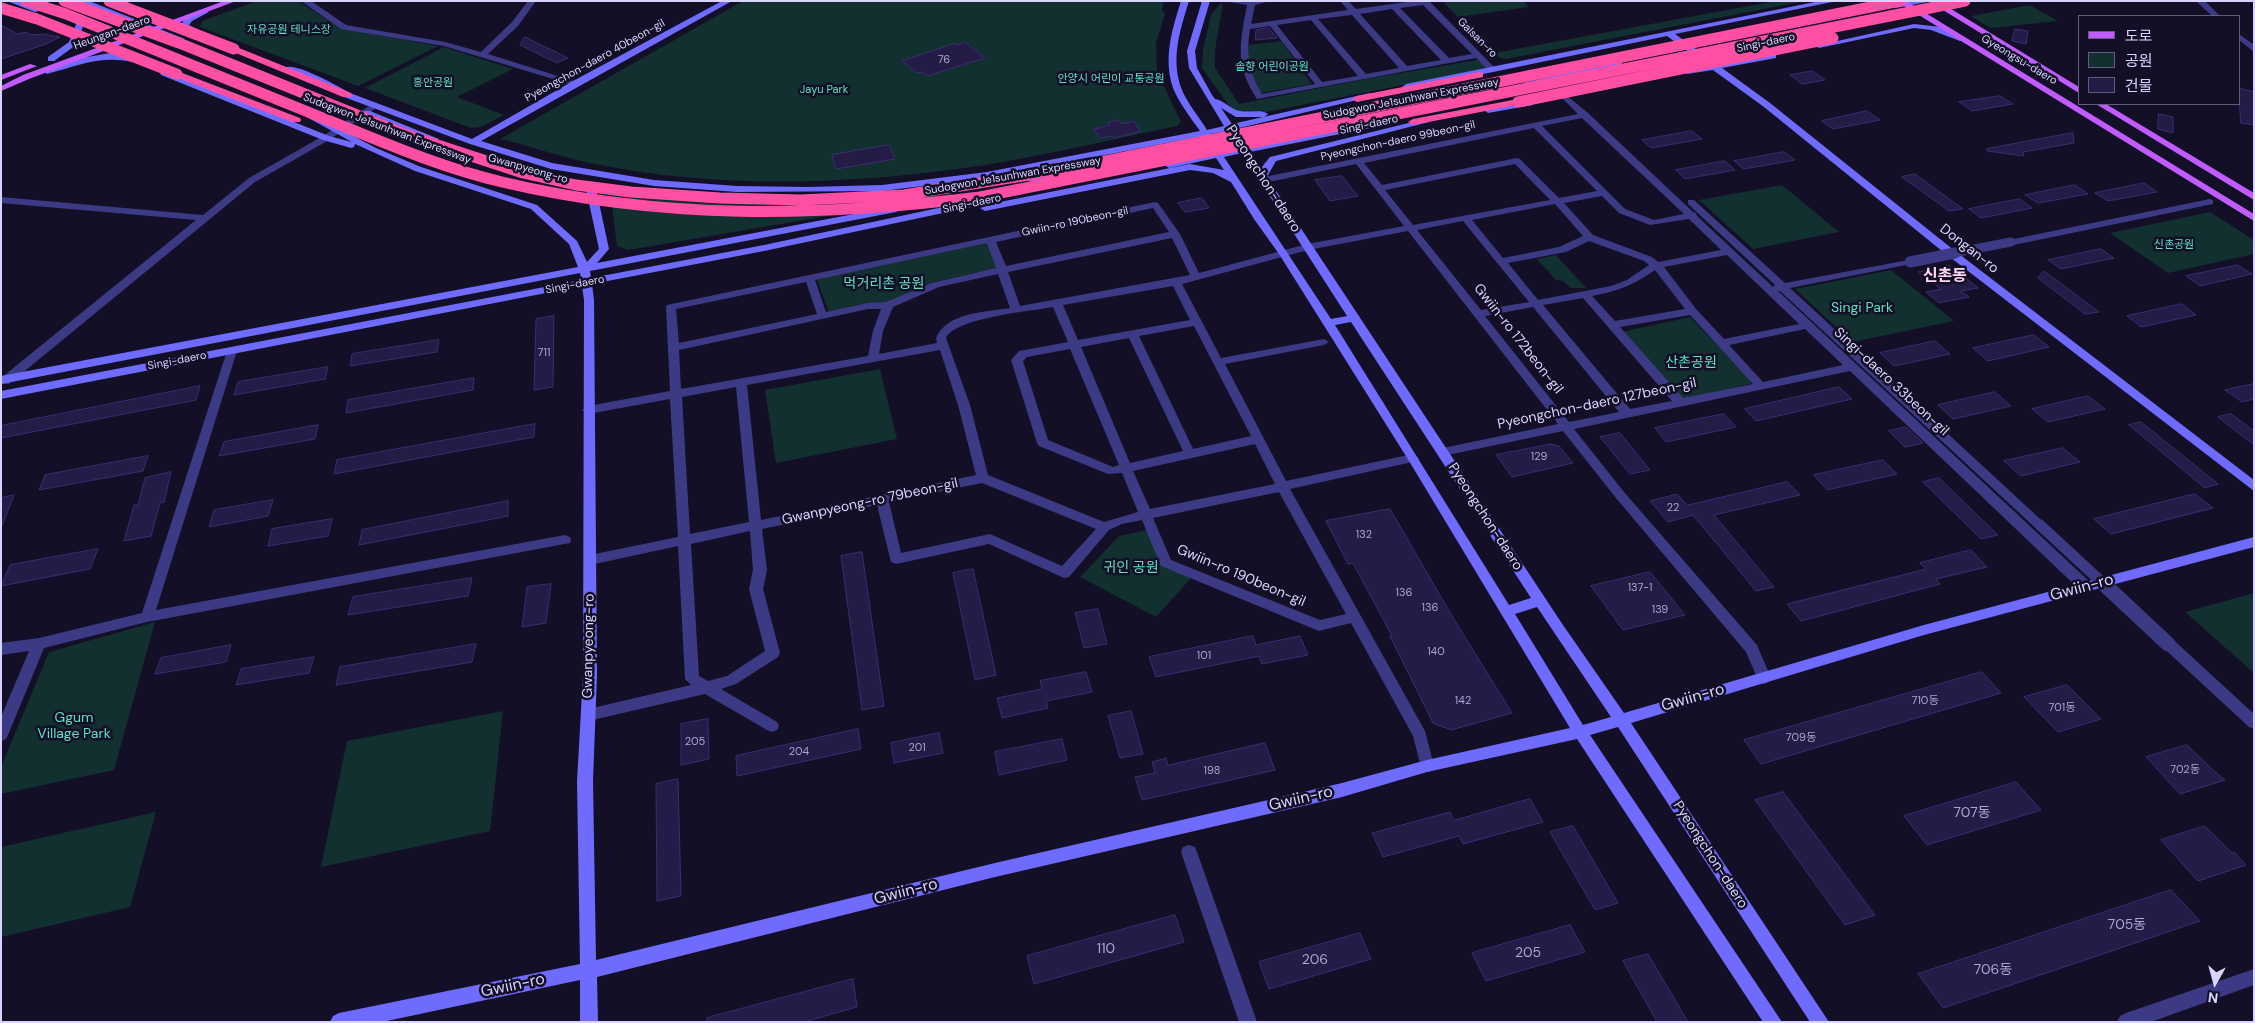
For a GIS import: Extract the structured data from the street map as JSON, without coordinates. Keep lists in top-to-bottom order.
{
  "streets": {
    "highway": ["Sudogwon Je1sunhwan Expressway"],
    "main road": ["Heungan-daero", "Gyeongsu-daero"],
    "street": [
      "Galsan-ro",
      "Singi-daero",
      "Pyeongchon-daero 40beon-gil",
      "Pyeongchon-daero 99beon-gil",
      "Gwanpyeong-ro",
      "Pyeongchon-daero",
      "Gwiin-ro 190beon-gil",
      "Dongan-ro",
      "Gwiin-ro 172beon-gil",
      "Singi-daero 33beon-gil",
      "Pyeongchon-daero 127beon-gil",
      "Gwanpyeong-ro 79beon-gil",
      "Gwiin-ro"
    ]
  },
  "crossings": [
    ["Heungan-daero", "Gwanpyeong-ro"],
    ["Singi-daero", "Gyeongsu-daero"],
    ["Singi-daero", "Sudogwon Je1sunhwan Expressway"],
    ["Singi-daero", "Gwanpyeong-ro"],
    ["Singi-daero", "Pyeongchon-daero"],
    ["Singi-daero", "Dongan-ro"],
    ["Gyeongsu-daero", "Sudogwon Je1sunhwan Expressway"],
    ["Pyeongchon-daero 99beon-gil", "Pyeongchon-daero"],
    ["Pyeongchon-daero 99beon-gil", "Gwiin-ro 172beon-gil"],
    ["Pyeongchon-daero 99beon-gil", "Singi-daero 33beon-gil"],
    ["Gwanpyeong-ro", "Gwanpyeong-ro 79beon-gil"],
    ["Gwanpyeong-ro", "Gwiin-ro"],
    ["Pyeongchon-daero", "Pyeongchon-daero 127beon-gil"],
    ["Pyeongchon-daero", "Gwiin-ro"],
    ["Gwiin-ro 172beon-gil", "Pyeongchon-daero 127beon-gil"],
    ["Gwiin-ro 172beon-gil", "Gwiin-ro"],
    ["Singi-daero 33beon-gil", "Pyeongchon-daero 127beon-gil"],
    ["Singi-daero 33beon-gil", "Gwiin-ro"]
  ],
  "districts": ["신촌동"],
  "parks": [
    "자유공원 테니스장",
    "솔향 어린이공원",
    "안양시 어린이 교통공원",
    "흥안공원",
    "Jayu Park",
    "신촌공원",
    "먹거리촌 공원",
    "Singi Park",
    "산촌공원",
    "귀인 공원",
    "Ggum Village Park"
  ],
  "house_numbers": [
    "76",
    "711",
    "129",
    "22",
    "132",
    "137-1",
    "136",
    "136",
    "139",
    "140",
    "101",
    "142",
    "710동",
    "701동",
    "709동",
    "205",
    "201",
    "204",
    "702동",
    "198",
    "707동",
    "705동",
    "110",
    "205",
    "206",
    "706동"
  ],
  "legend": ["도로", "공원", "건물"],
  "north": "bottom"
}
